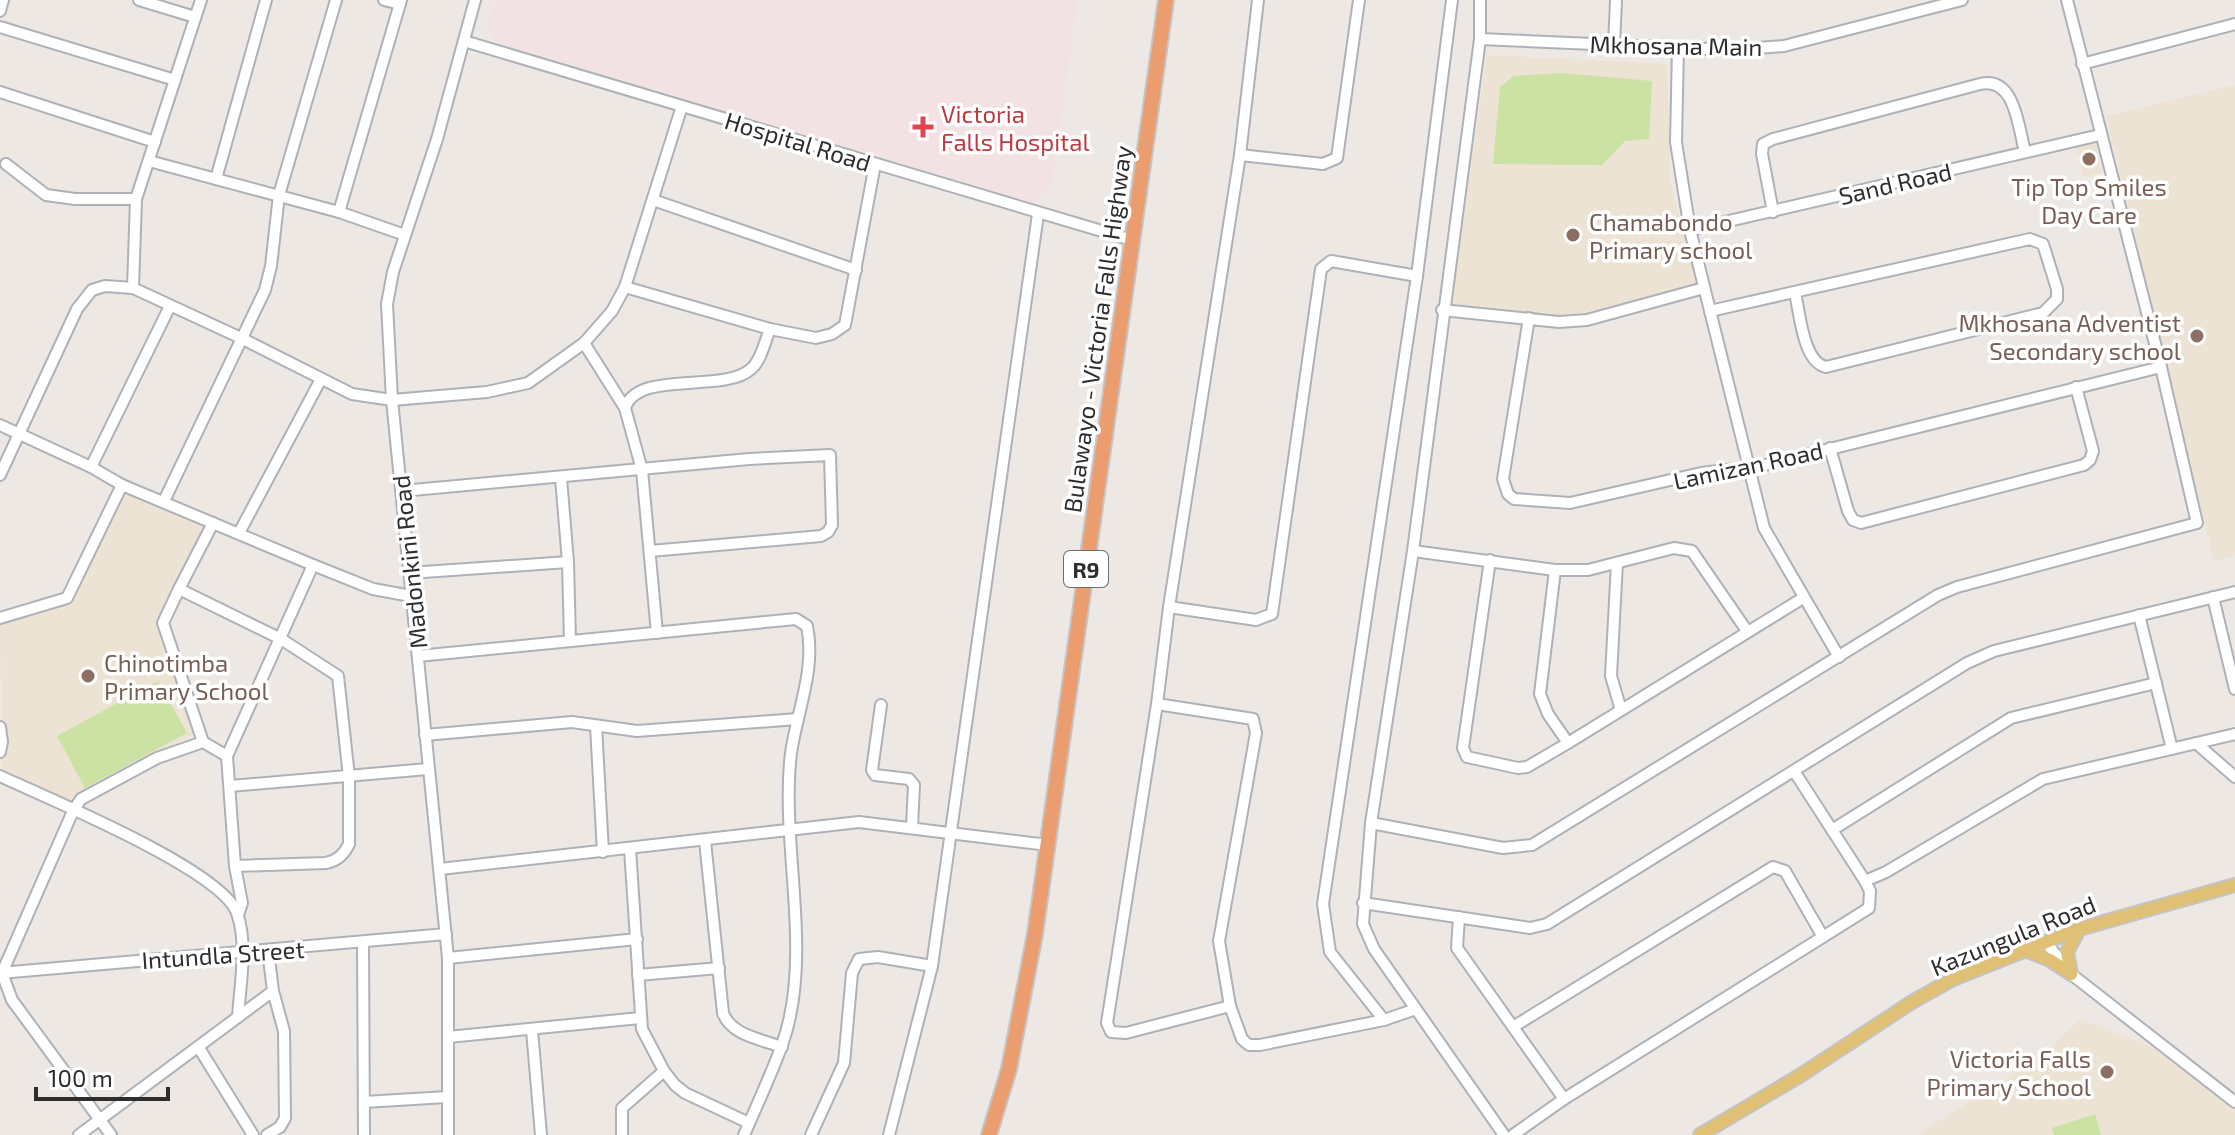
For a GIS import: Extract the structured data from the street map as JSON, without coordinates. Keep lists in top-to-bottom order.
{
  "streets": {
    "highway": ["Bulawayo - Victoria Falls Highway", "R9"],
    "main road": ["Kazungula Road"],
    "street": [
      "Mkhosana Main",
      "Hospital Road",
      "Sand Road",
      "Lamizan Road",
      "Madonkini Road",
      "Intundla Street"
    ]
  },
  "crossings": [
    ["Hospital Road", "Bulawayo - Victoria Falls Highway"],
    ["Hospital Road", "Madonkini Road"],
    ["Madonkini Road", "Intundla Street"]
  ],
  "places": {
    "health": ["Victoria Falls Hospital"],
    "other": [
      "Tip Top Smiles Day Care",
      "Chamabondo Primary school",
      "Mkhosana Adventist Secondary school",
      "Chinotimba Primary School",
      "Victoria Falls Primary School"
    ]
  },
  "scale_bar": "100 m"
}
